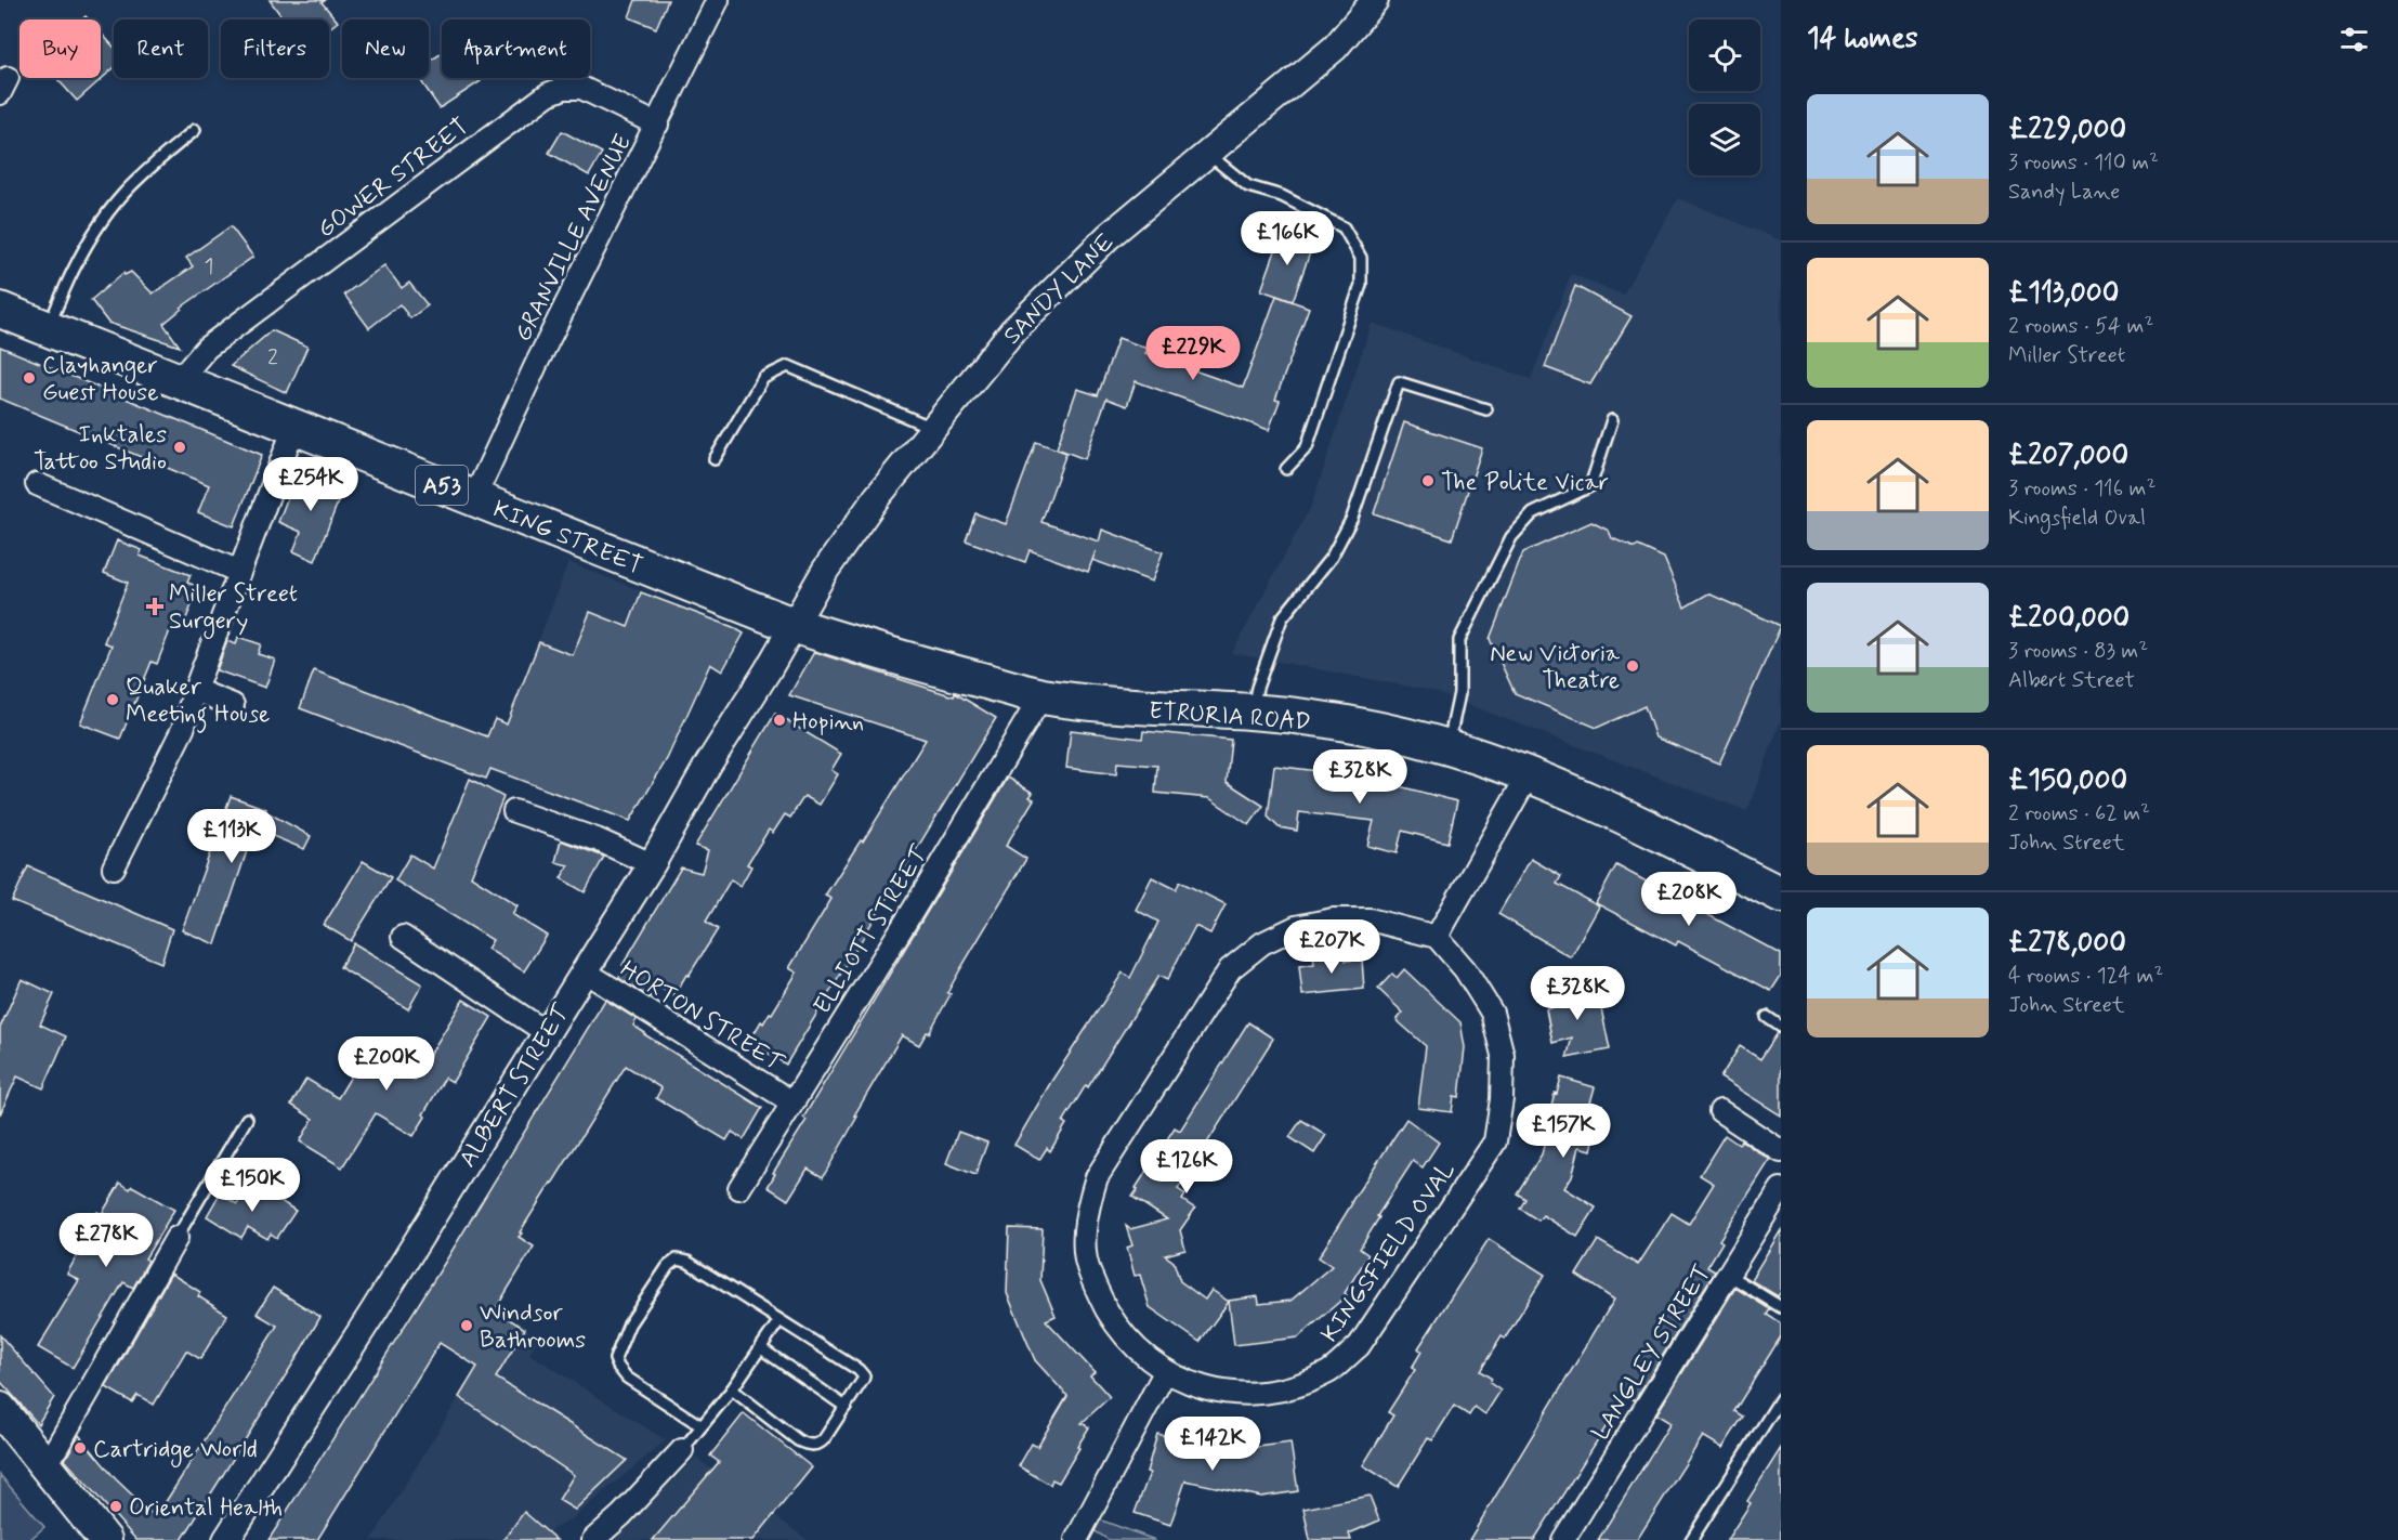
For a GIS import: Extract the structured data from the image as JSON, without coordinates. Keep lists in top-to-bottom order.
{
  "streets": {
    "highway": ["A53", "KING STREET", "ETRURIA ROAD"],
    "street": [
      "GOWER STREET",
      "GRANVILLE AVENUE",
      "SANDY LANE",
      "ELLIOTT STREET",
      "HORTON STREET",
      "ALBERT STREET",
      "KINGSFIELD OVAL",
      "LANGLEY STREET"
    ]
  },
  "crossings": [
    ["GOWER STREET", "GRANVILLE AVENUE"],
    ["GOWER STREET", "KING STREET"],
    ["GRANVILLE AVENUE", "KING STREET"],
    ["SANDY LANE", "KING STREET"],
    ["SANDY LANE", "ALBERT STREET"],
    ["KING STREET", "ETRURIA ROAD"],
    ["KING STREET", "ALBERT STREET"],
    ["ETRURIA ROAD", "ELLIOTT STREET"],
    ["ELLIOTT STREET", "HORTON STREET"],
    ["HORTON STREET", "ALBERT STREET"]
  ],
  "places": {
    "other": [
      "Clayhanger Guest House",
      "Inktales Tattoo Studio",
      "The Polite Vicar",
      "New Victoria Theatre",
      "Quaker Meeting House",
      "Hopinn",
      "Windsor Bathrooms",
      "Cartridge World",
      "Oriental Health"
    ],
    "health": ["Miller Street Surgery"]
  },
  "house_numbers": ["1", "2"],
  "page": {
    "heading": "14 homes",
    "chip": [
      "Buy",
      "Rent",
      "Filters",
      "New",
      "Apartment"
    ],
    "list": [
      {
        "name": "£229,000",
        "note": "3 rooms · 110 m² · Sandy Lane"
      },
      {
        "name": "£113,000",
        "note": "2 rooms · 54 m² · Miller Street"
      },
      {
        "name": "£207,000",
        "note": "3 rooms · 116 m² · Kingsfield Oval"
      },
      {
        "name": "£200,000",
        "note": "3 rooms · 83 m² · Albert Street"
      },
      {
        "name": "£150,000",
        "note": "2 rooms · 62 m² · John Street"
      },
      {
        "name": "£278,000",
        "note": "4 rooms · 124 m² · John Street"
      }
    ],
    "price": [
      "£166K",
      "£229K",
      "£254K",
      "£328K",
      "£113K",
      "£208K",
      "£207K",
      "£328K",
      "£200K",
      "£157K",
      "£126K",
      "£150K",
      "£278K",
      "£142K"
    ]
  }
}
